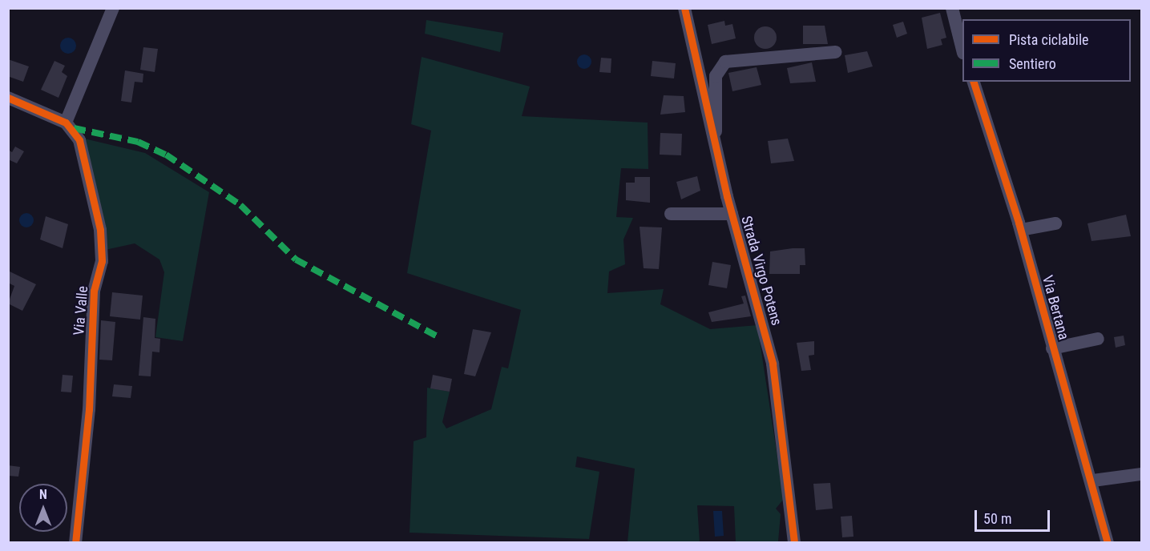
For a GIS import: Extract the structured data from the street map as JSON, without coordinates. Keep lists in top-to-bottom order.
{
  "streets": {
    "street": ["Strada Virgo Potens", "Via Bertana", "Via Valle"]
  },
  "legend": ["Pista ciclabile", "Sentiero"],
  "scale_bar": "50 m",
  "north": "top"
}
